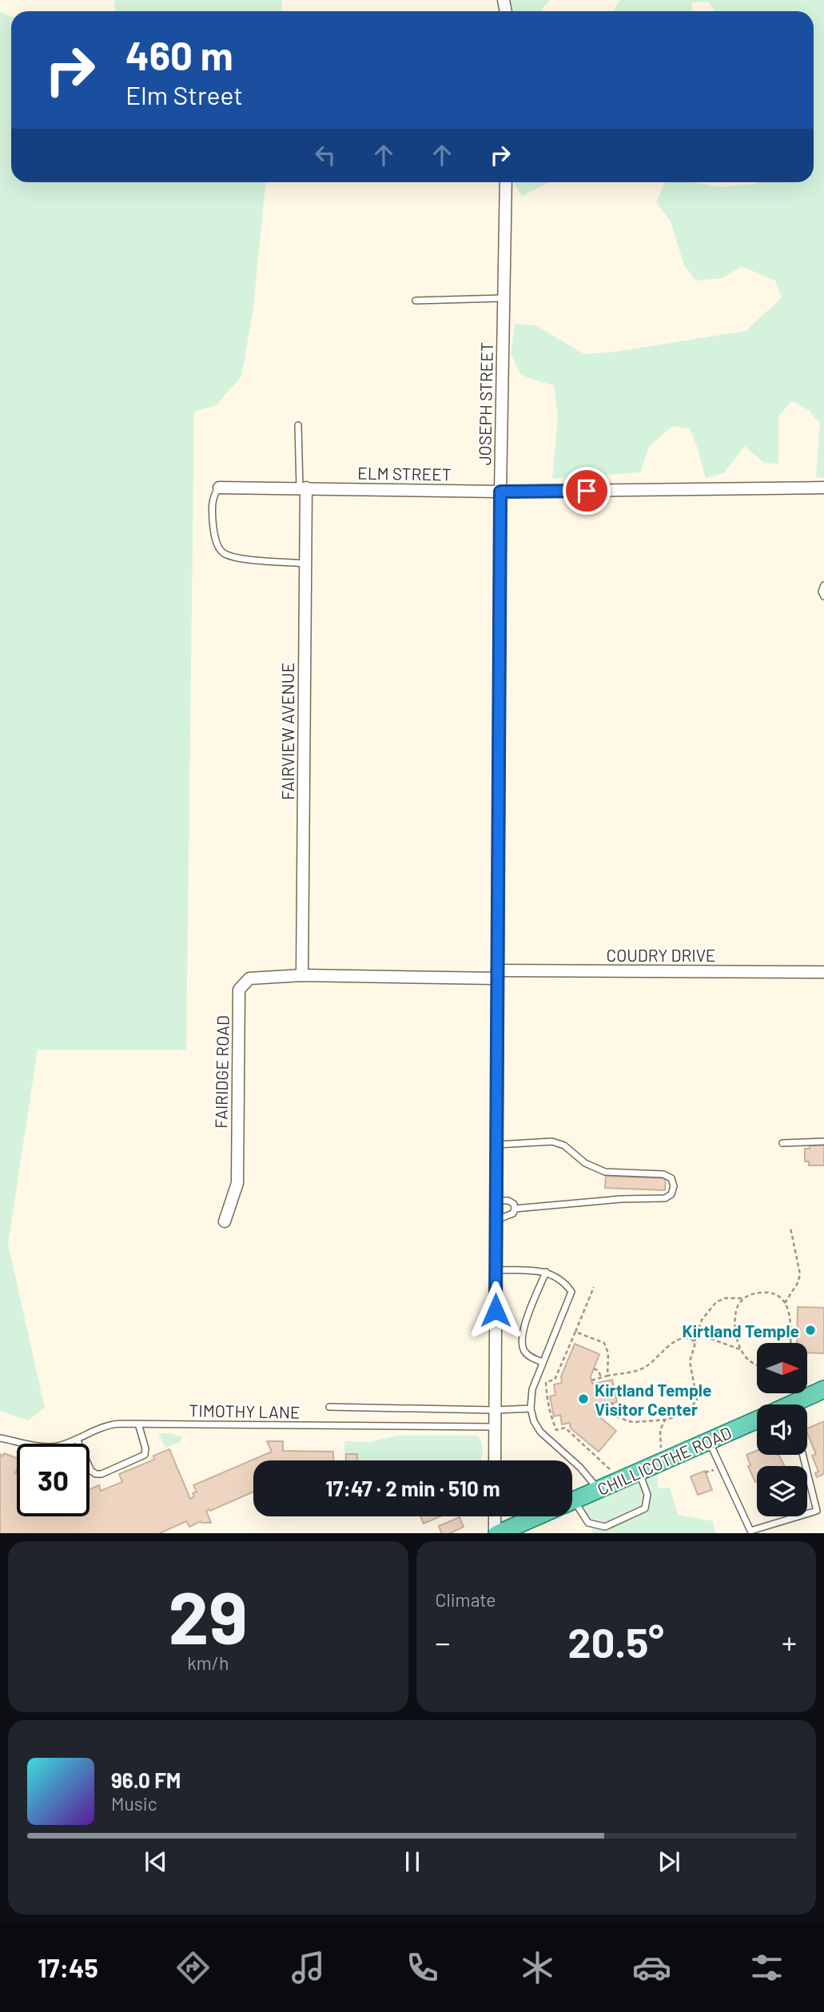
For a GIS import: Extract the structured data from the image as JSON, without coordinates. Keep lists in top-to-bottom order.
{
  "streets": {
    "main road": ["CHILLICOTHE ROAD"],
    "street": [
      "JOSEPH STREET",
      "ELM STREET",
      "FAIRVIEW AVENUE",
      "COUDRY DRIVE",
      "FAIRIDGE ROAD"
    ],
    "lane": ["TIMOTHY LANE"]
  },
  "crossings": [
    ["JOSEPH STREET", "ELM STREET"],
    ["JOSEPH STREET", "COUDRY DRIVE"],
    ["JOSEPH STREET", "TIMOTHY LANE"],
    ["ELM STREET", "FAIRVIEW AVENUE"],
    ["FAIRVIEW AVENUE", "COUDRY DRIVE"],
    ["FAIRVIEW AVENUE", "FAIRIDGE ROAD"],
    ["COUDRY DRIVE", "FAIRIDGE ROAD"]
  ],
  "places": ["Kirtland Temple", "Kirtland Temple Visitor Center"],
  "north": "right",
  "page": {
    "turn": ["460 m", "Elm Street"],
    "limit": "30",
    "trip": "17:47 · 2 min · 510 m",
    "tile": [
      ["29", "km/h"],
      "Climate"
    ],
    "heat": ["−", "20.5°", "+"],
    "song": ["96.0 FM", "Music"],
    "tabs": "17:45"
  }
}
